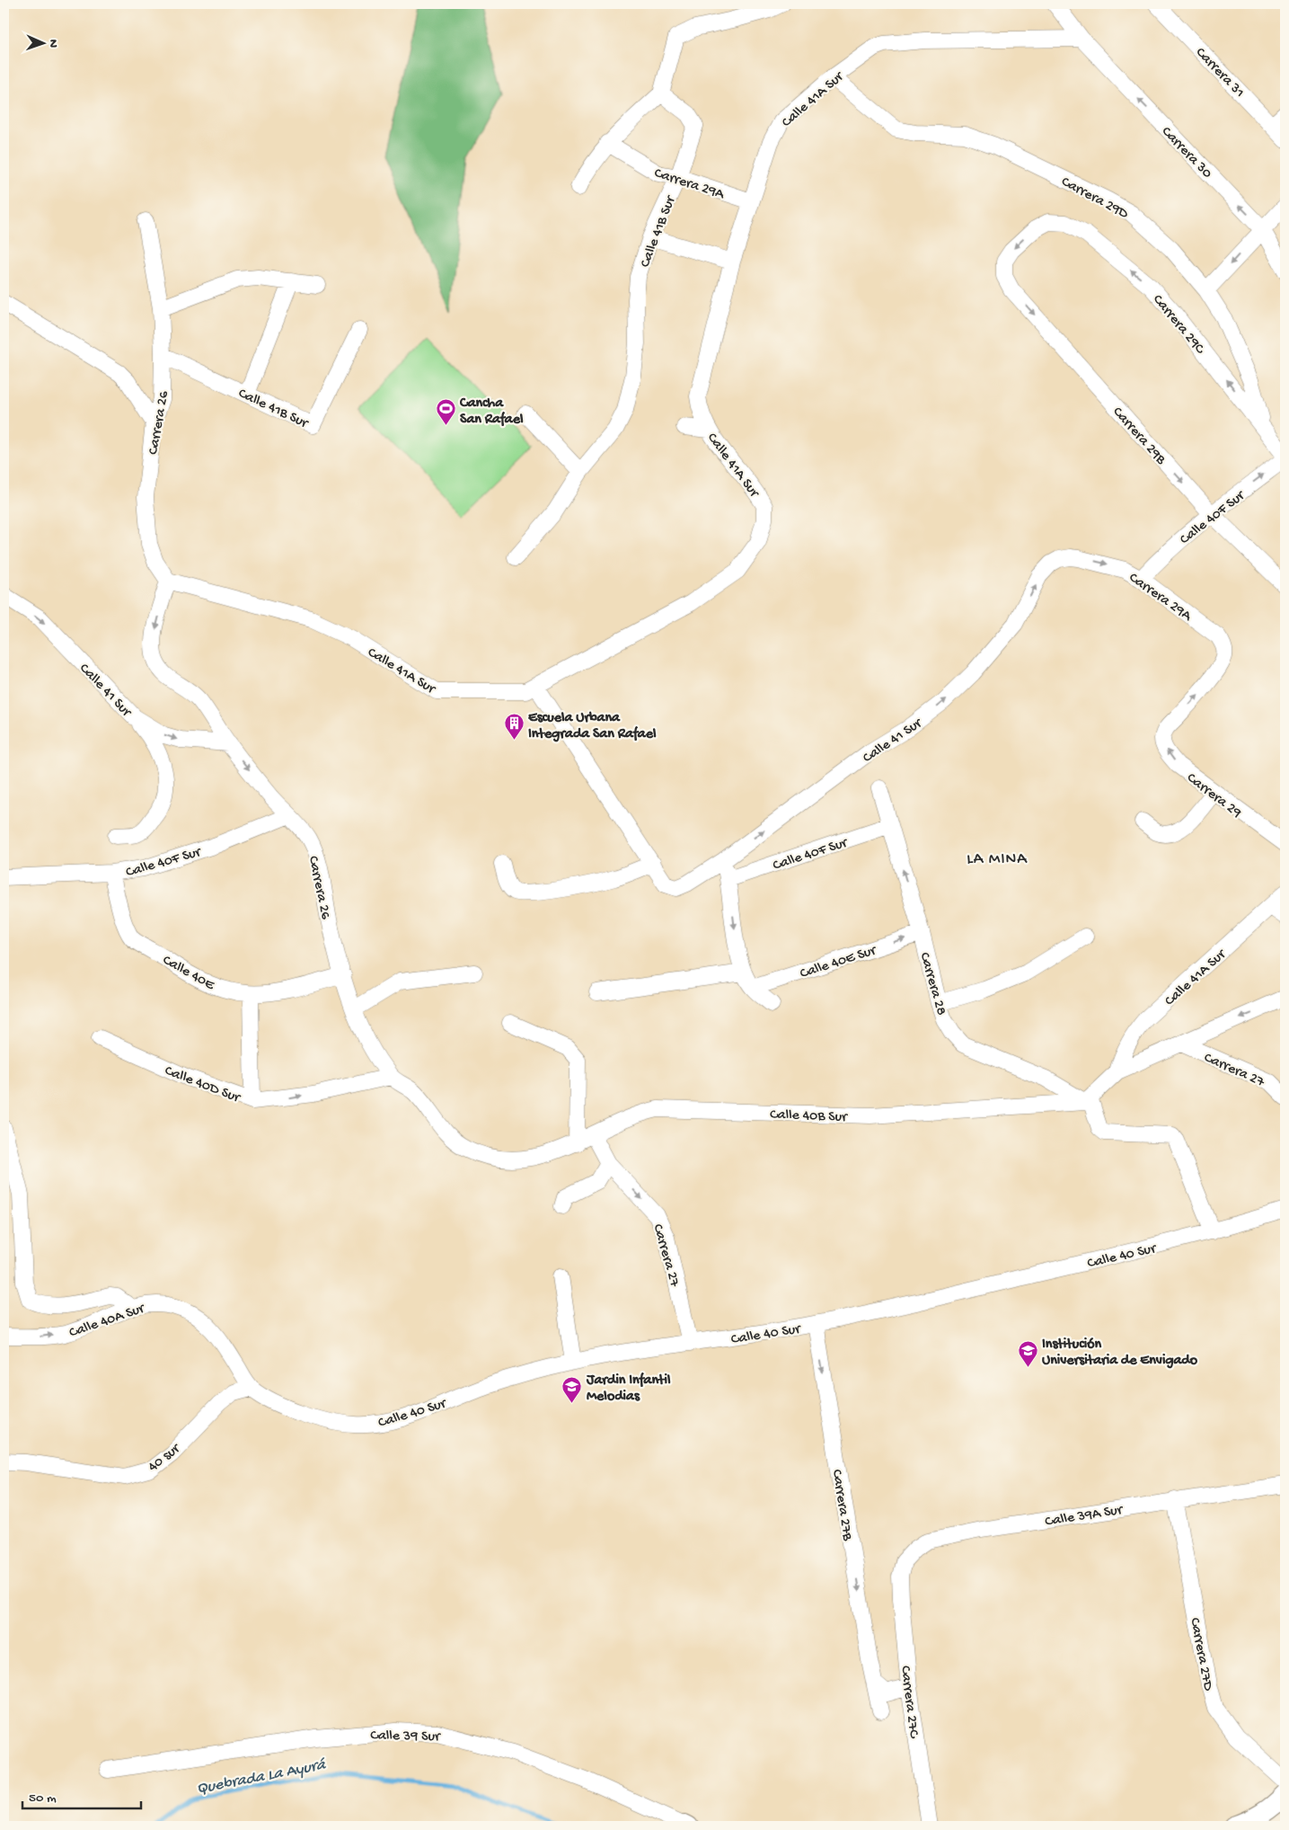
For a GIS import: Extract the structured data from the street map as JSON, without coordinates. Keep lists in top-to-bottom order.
{
  "streets": {
    "street": [
      "Carrera 31",
      "Calle 41A Sur",
      "Carrera 30",
      "Carrera 29A",
      "Carrera 29D",
      "Calle 41B Sur",
      "Carrera 29C",
      "Carrera 26",
      "Carrera 29B",
      "Calle 40F Sur",
      "Calle 41 Sur",
      "Carrera 29",
      "Calle 40E Sur",
      "Calle 40E",
      "Carrera 28",
      "Carrera 27",
      "Calle 40D Sur",
      "Calle 40B Sur",
      "Calle 40 Sur",
      "Calle 40A Sur",
      "40 sur",
      "Carrera 27B",
      "Calle 39A Sur",
      "Carrera 27D",
      "Carrera 27C",
      "Calle 39 Sur"
    ]
  },
  "crossings": [
    ["Calle 41A Sur", "Carrera 30"],
    ["Calle 41A Sur", "Carrera 29A"],
    ["Calle 41A Sur", "Carrera 29D"],
    ["Calle 41A Sur", "Carrera 26"],
    ["Carrera 29A", "Calle 41B Sur"],
    ["Carrera 29A", "Calle 40F Sur"],
    ["Carrera 29A", "Calle 41 Sur"],
    ["Carrera 29A", "Carrera 29"],
    ["Carrera 29D", "Carrera 29C"],
    ["Calle 41B Sur", "Carrera 26"],
    ["Carrera 29C", "Carrera 29B"],
    ["Carrera 29C", "Calle 40F Sur"],
    ["Carrera 26", "Calle 40F Sur"],
    ["Carrera 26", "Calle 41 Sur"],
    ["Carrera 26", "Calle 40E"],
    ["Carrera 26", "Calle 40D Sur"],
    ["Carrera 26", "Calle 40B Sur"],
    ["Carrera 29B", "Calle 40F Sur"],
    ["Calle 40F Sur", "Calle 40E"],
    ["Calle 40F Sur", "Carrera 28"],
    ["Calle 40E Sur", "Carrera 28"],
    ["Carrera 28", "Calle 40B Sur"],
    ["Carrera 27", "Calle 40B Sur"],
    ["Carrera 27", "Calle 40 Sur"],
    ["Calle 40 Sur", "Calle 40A Sur"],
    ["Calle 40 Sur", "40 sur"],
    ["Calle 40 Sur", "Carrera 27B"],
    ["Calle 40A Sur", "40 sur"],
    ["Calle 39A Sur", "Carrera 27D"],
    ["Calle 39A Sur", "Carrera 27C"]
  ],
  "one_way": [
    "Carrera 30",
    "Carrera 29B",
    "Carrera 29",
    "Calle 40E Sur",
    "Calle 40D Sur",
    "Calle 40A Sur",
    "Carrera 27B"
  ],
  "districts": ["LA MINA"],
  "water": ["Quebrada La Ayurá"],
  "places": {
    "sports": ["Cancha San Rafael"],
    "building": ["Escuela Urbana Integrada San Rafael"],
    "school or university": ["Institución Universitaria de Envigado", "Jardin Infantil Melodias"]
  },
  "scale_bar": "50 m",
  "north": "right"
}
